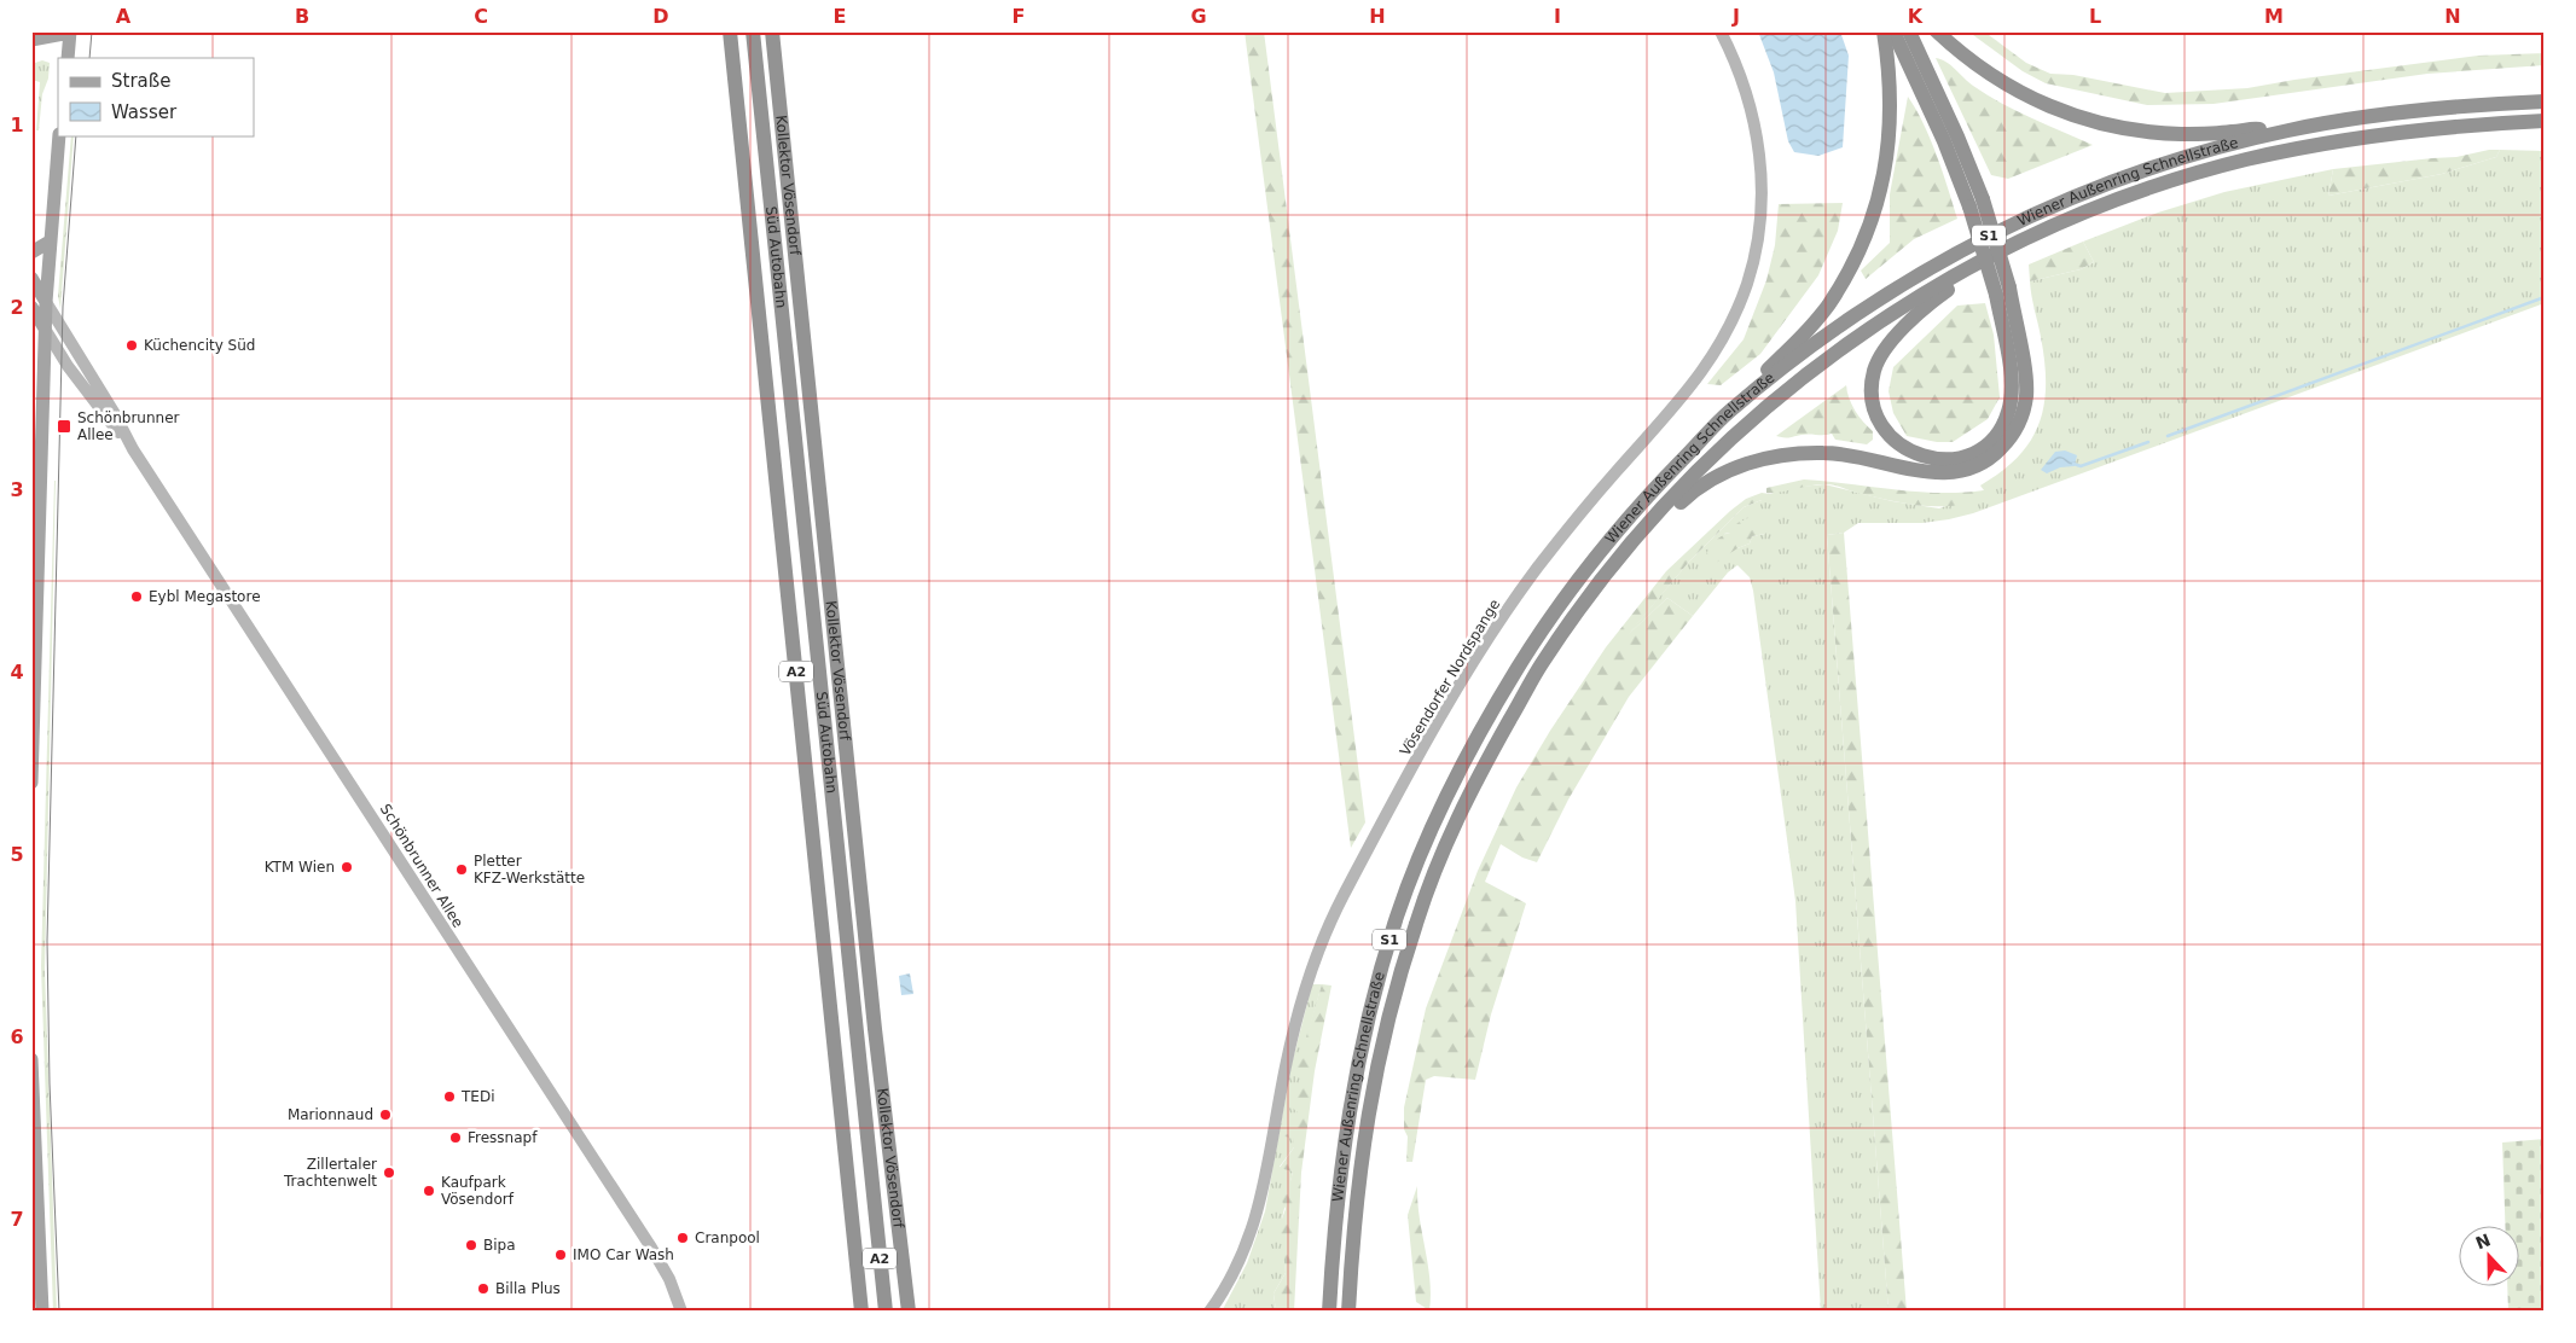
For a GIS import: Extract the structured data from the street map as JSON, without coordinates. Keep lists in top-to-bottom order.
{
  "streets": {
    "highway": [
      "Wiener Außenring Schnellstraße",
      "Kollektor Vösendorf",
      "S1",
      "Süd Autobahn",
      "A2"
    ],
    "main road": ["Vösendorfer Nordspange", "Schönbrunner Allee"]
  },
  "places": {
    "other": [
      "Küchencity Süd",
      "Eybl Megastore",
      "KTM Wien",
      "Pletter KFZ-Werkstätte",
      "TEDi",
      "Marionnaud",
      "Fressnapf",
      "Zillertaler Trachtenwelt",
      "Kaufpark Vösendorf",
      "Cranpool",
      "Bipa",
      "IMO Car Wash",
      "Billa Plus"
    ],
    "transit": ["Schönbrunner Allee"]
  },
  "legend": ["Straße", "Wasser"],
  "north": "top",
  "grid": {
    "columns": [
      "A",
      "B",
      "C",
      "D",
      "E",
      "F",
      "G",
      "H",
      "I",
      "J",
      "K",
      "L",
      "M",
      "N"
    ],
    "rows": [
      "1",
      "2",
      "3",
      "4",
      "5",
      "6",
      "7"
    ]
  }
}
